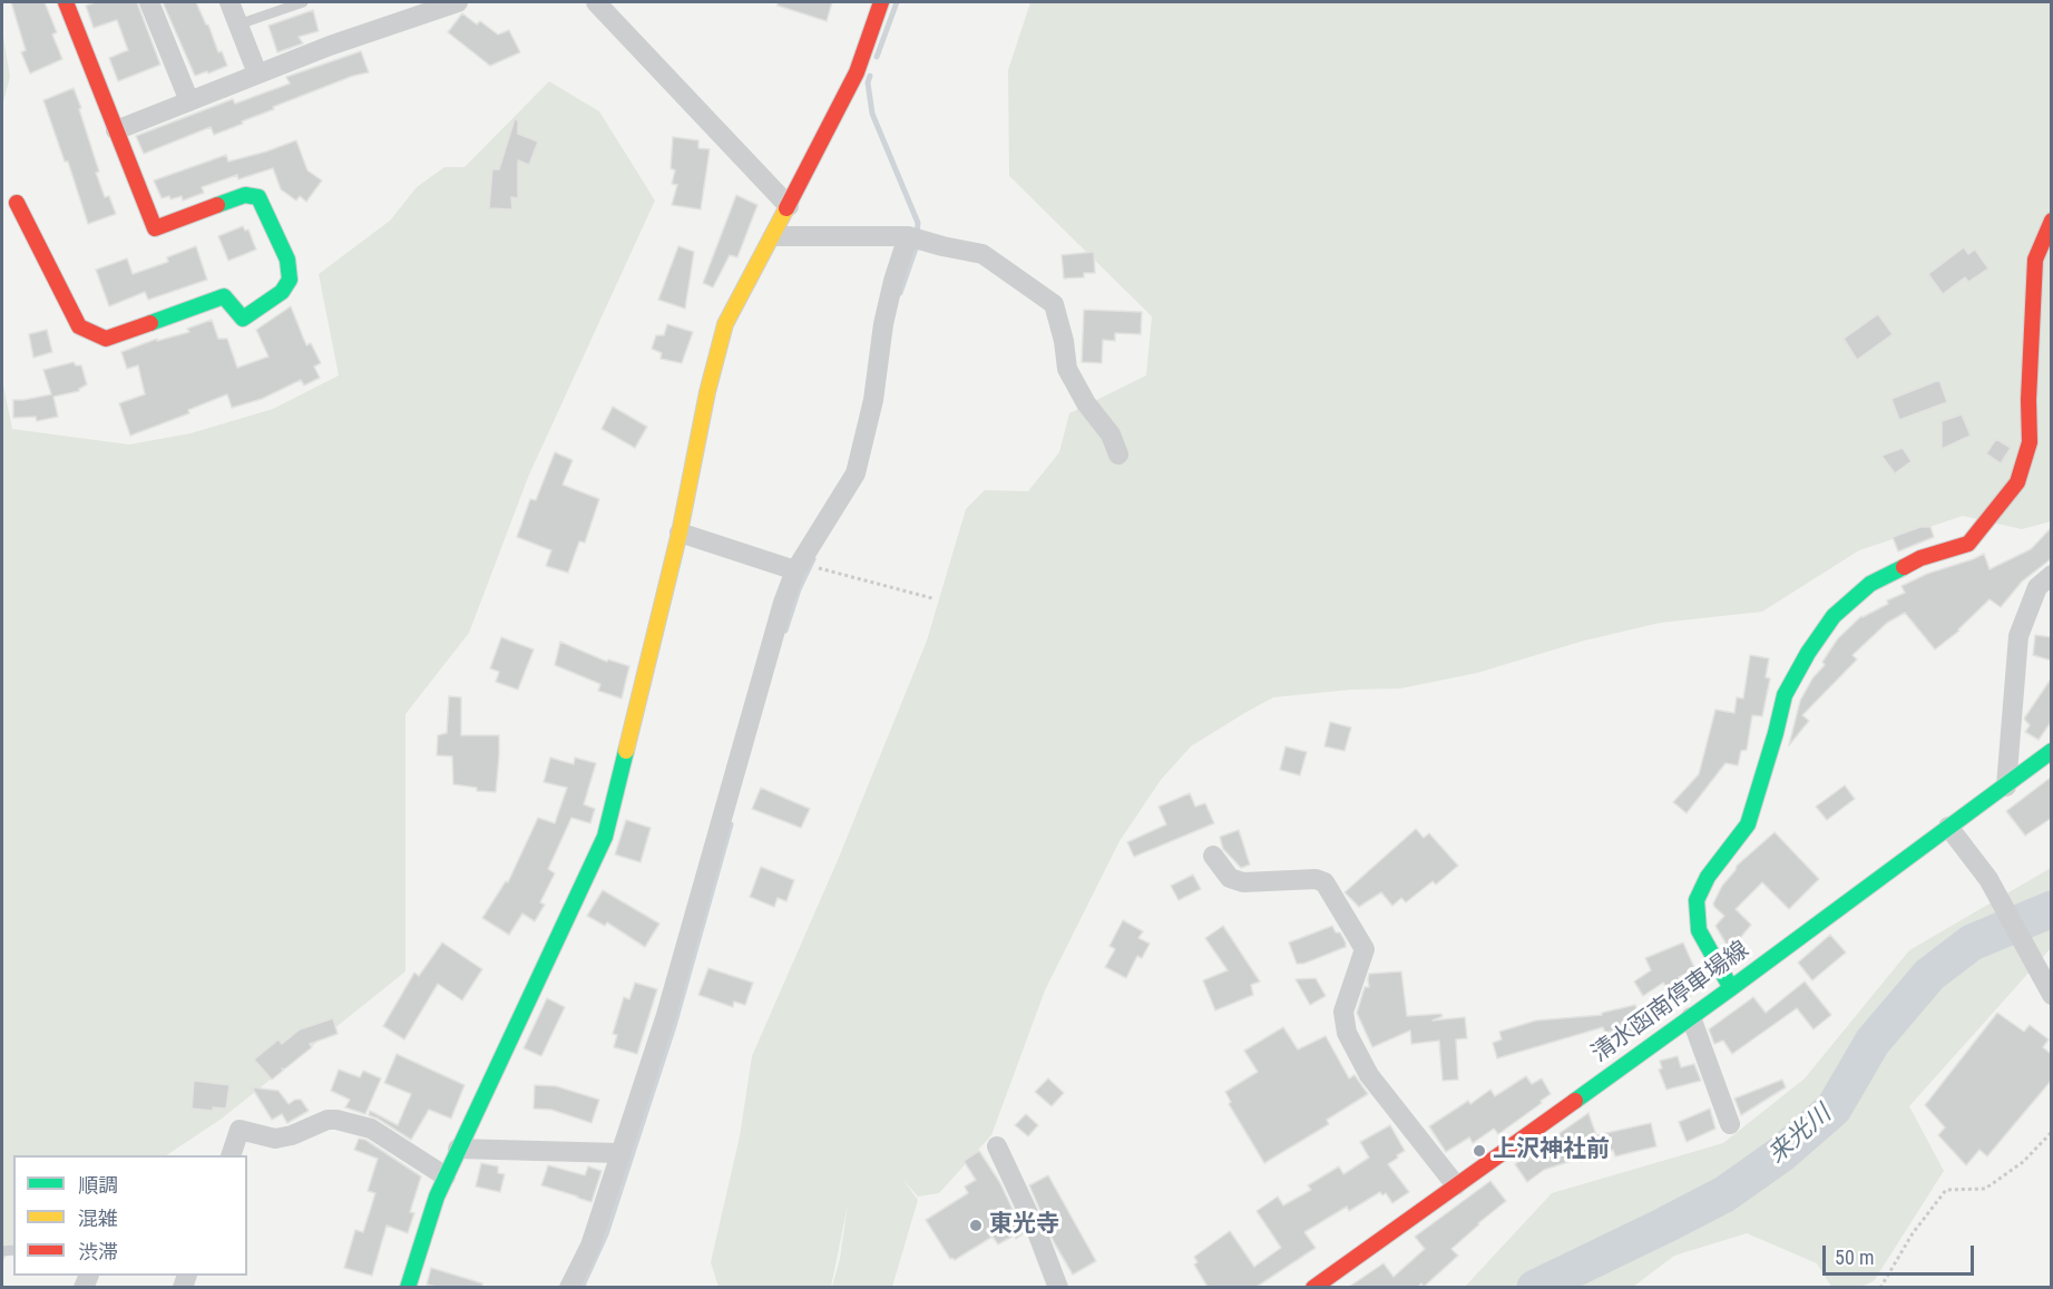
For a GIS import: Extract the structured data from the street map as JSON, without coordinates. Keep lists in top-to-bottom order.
{
  "streets": {
    "street": ["清水函南停車場線"]
  },
  "water": ["来光川"],
  "places": ["上沢神社前", "東光寺"],
  "legend": ["順調", "混雑", "渋滞"],
  "scale_bar": "50 m"
}
